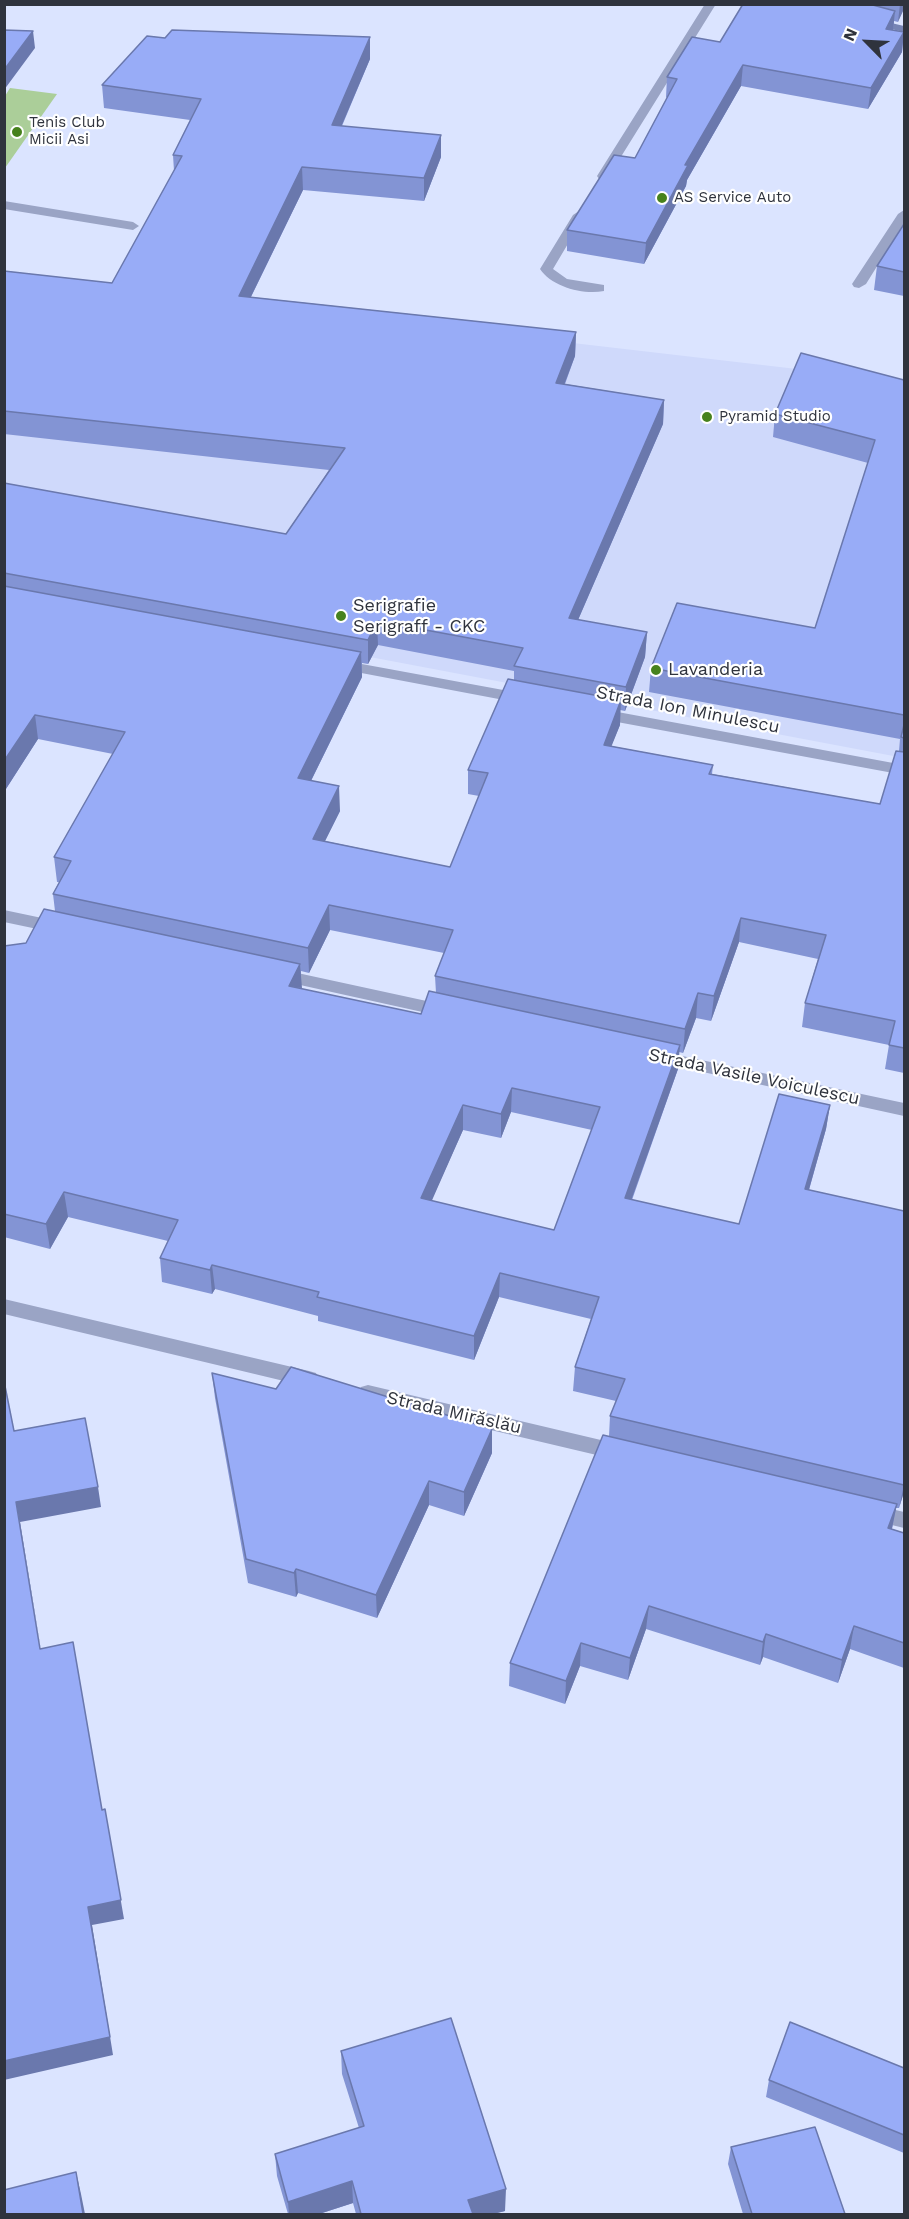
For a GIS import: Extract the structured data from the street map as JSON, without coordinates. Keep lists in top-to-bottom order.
{
  "streets": {
    "street": ["Strada Ion Minulescu", "Strada Vasile Voiculescu", "Strada Mirăslău"]
  },
  "places": [
    "Tenis Club Micii Asi",
    "AS Service Auto",
    "Pyramid Studio",
    "Serigrafie Serigraff - CKC",
    "Lavanderia"
  ],
  "north": "top left"
}
